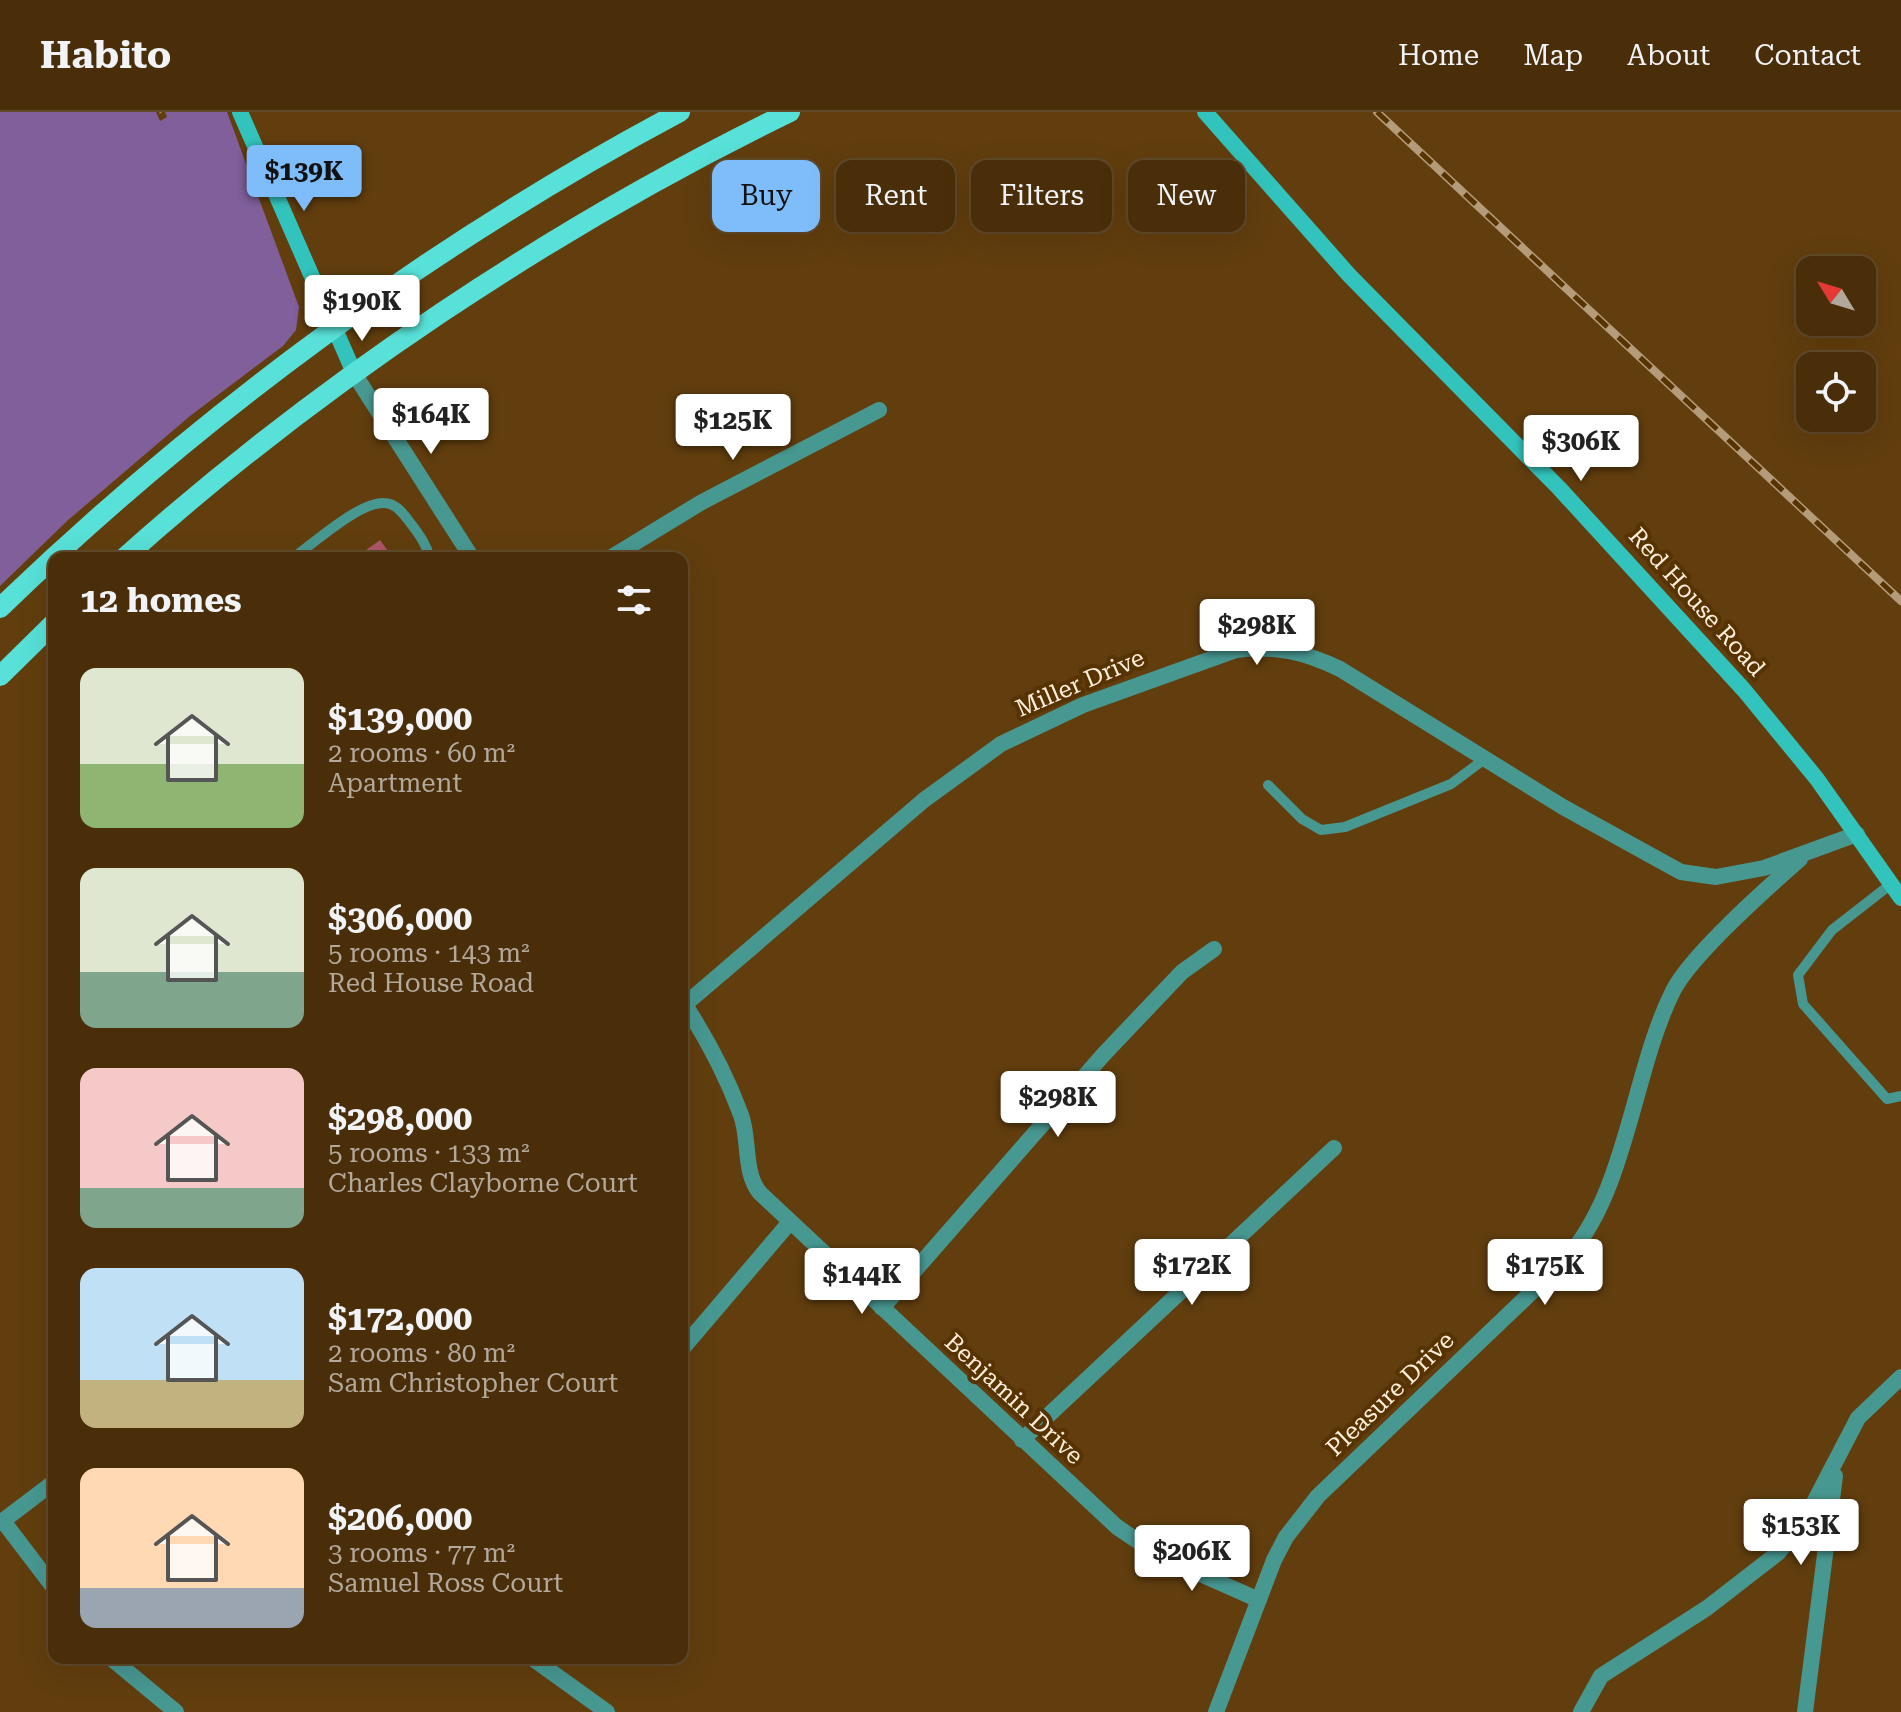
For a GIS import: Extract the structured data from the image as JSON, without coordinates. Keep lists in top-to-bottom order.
{
  "streets": {
    "main road": ["Red House Road"],
    "street": ["Miller Drive", "Pleasure Drive", "Benjamin Drive"]
  },
  "crossings": [
    ["Red House Road", "Miller Drive"],
    ["Miller Drive", "Pleasure Drive"],
    ["Pleasure Drive", "Benjamin Drive"]
  ],
  "north": "top left",
  "page": {
    "header": "Habito",
    "nav": [
      "Home",
      "Map",
      "About",
      "Contact"
    ],
    "price": [
      "$139K",
      "$190K",
      "$164K",
      "$125K",
      "$306K",
      "$298K",
      "$298K",
      "$172K",
      "$175K",
      "$144K",
      "$153K",
      "$206K"
    ],
    "chip": [
      "Buy",
      "Rent",
      "Filters",
      "New"
    ],
    "heading": "12 homes",
    "list": [
      {
        "name": "$139,000",
        "note": "2 rooms · 60 m² · Apartment"
      },
      {
        "name": "$306,000",
        "note": "5 rooms · 143 m² · Red House Road"
      },
      {
        "name": "$298,000",
        "note": "5 rooms · 133 m² · Charles Clayborne Court"
      },
      {
        "name": "$172,000",
        "note": "2 rooms · 80 m² · Sam Christopher Court"
      },
      {
        "name": "$206,000",
        "note": "3 rooms · 77 m² · Samuel Ross Court"
      }
    ]
  }
}
